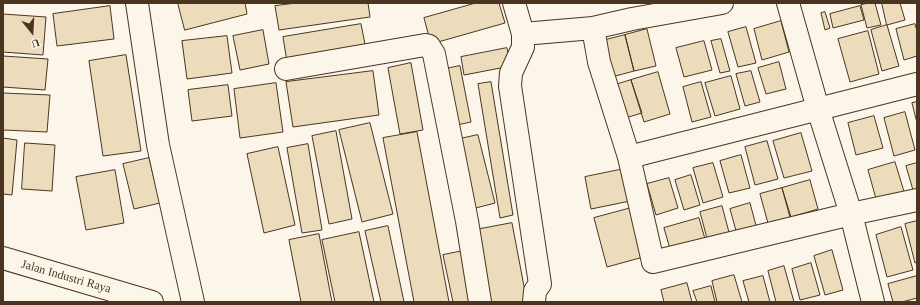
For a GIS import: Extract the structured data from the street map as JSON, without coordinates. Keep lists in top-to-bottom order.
{
  "streets": {
    "street": ["Jalan Industri Raya"]
  },
  "north": "bottom"
}
